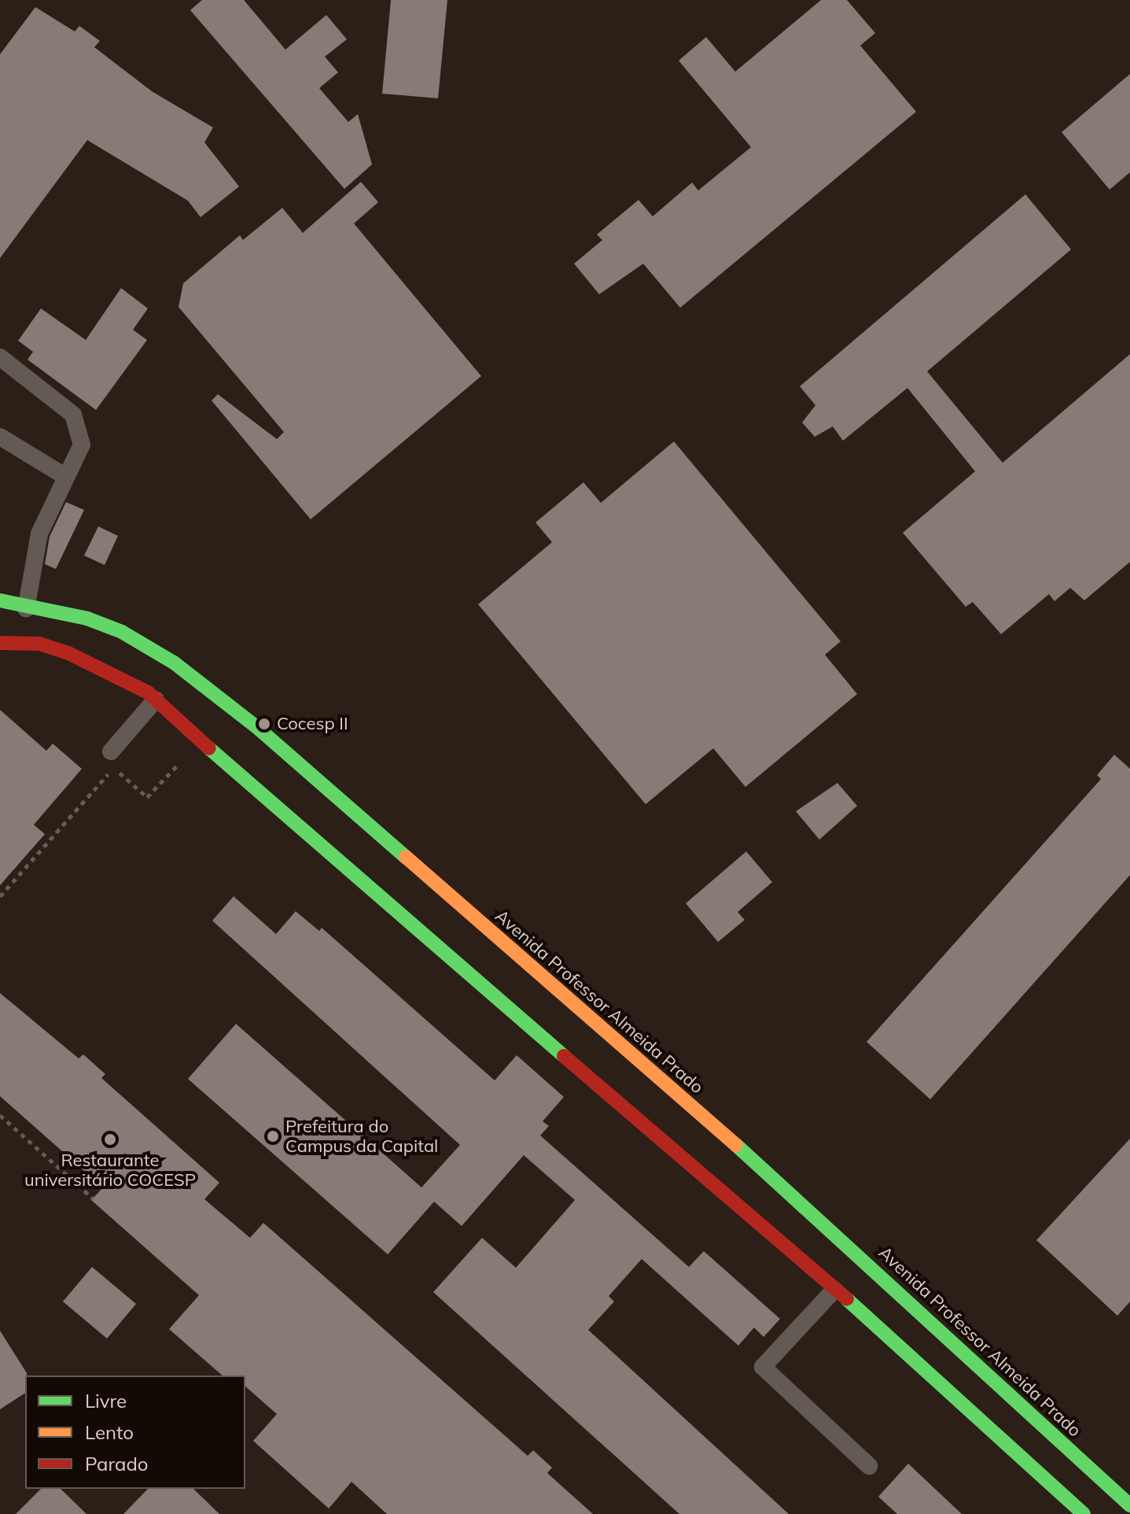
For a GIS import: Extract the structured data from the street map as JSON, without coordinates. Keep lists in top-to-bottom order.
{
  "streets": {
    "street": ["Avenida Professor Almeida Prado"]
  },
  "places": ["Cocesp II", "Prefeitura do Campus da Capital", "Restaurante universitário COCESP"],
  "legend": ["Livre", "Lento", "Parado"]
}
